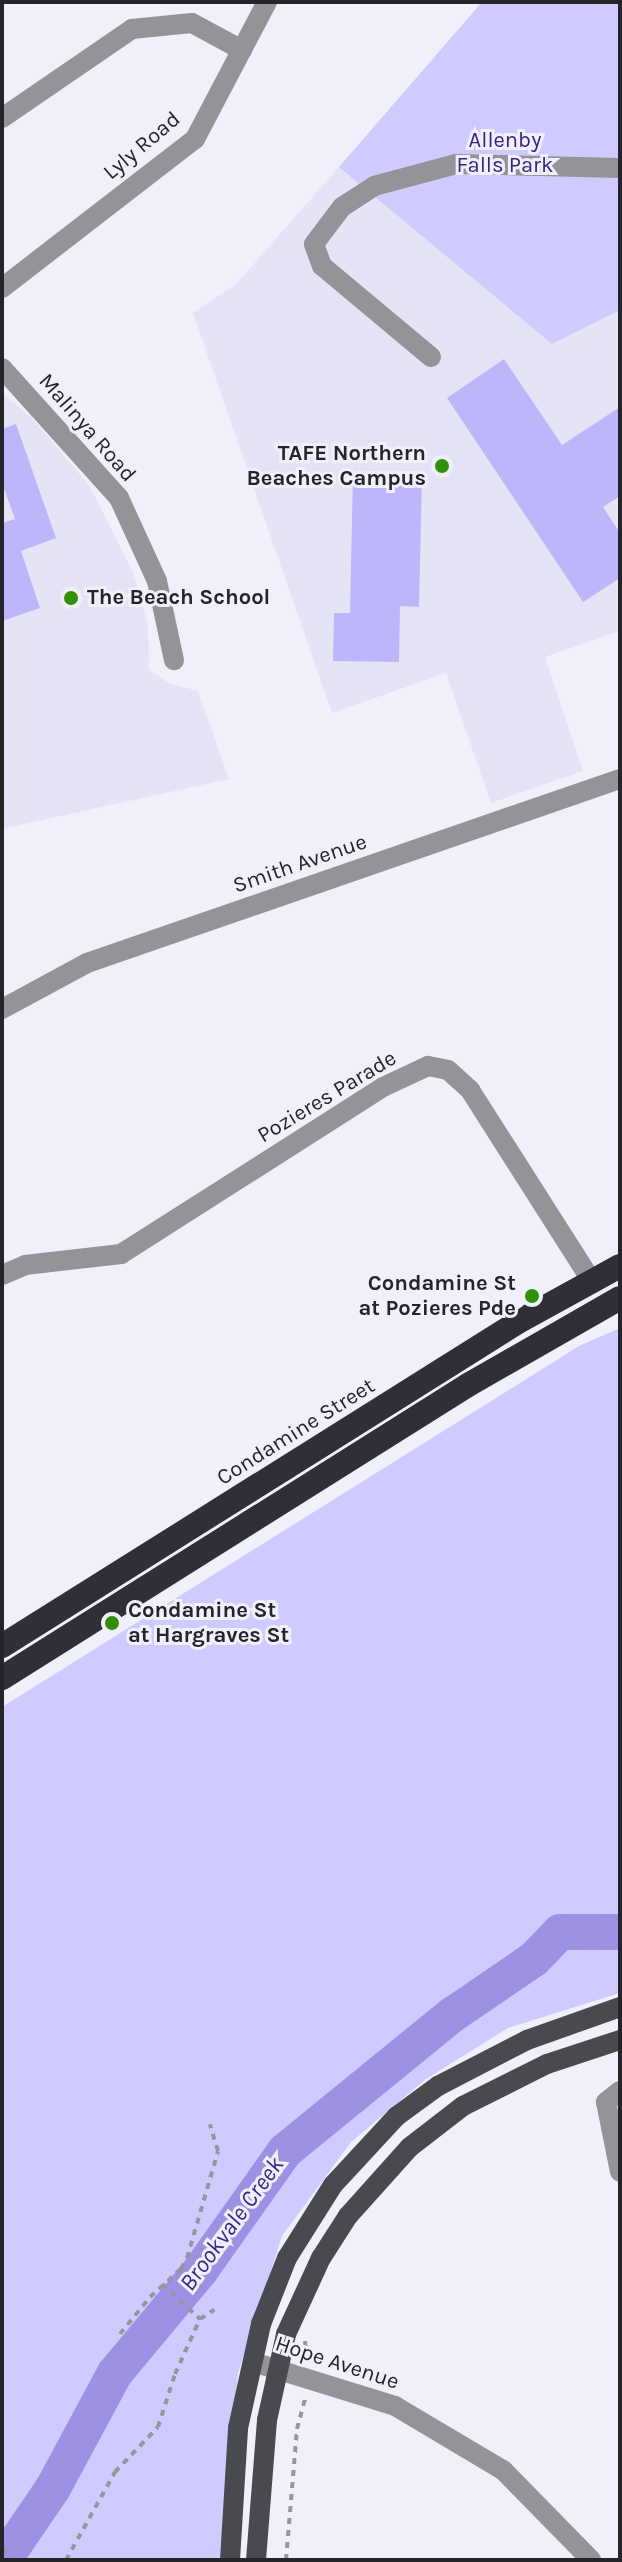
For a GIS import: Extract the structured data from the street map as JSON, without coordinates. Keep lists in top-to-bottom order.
{
  "streets": {
    "highway": ["Condamine Street"],
    "street": [
      "Lyly Road",
      "Malinya Road",
      "Smith Avenue",
      "Pozieres Parade",
      "Hope Avenue"
    ]
  },
  "crossings": [
    ["Pozieres Parade", "Condamine Street"]
  ],
  "water": ["Brookvale Creek"],
  "parks": ["Allenby Falls Park"],
  "places": [
    "TAFE Northern Beaches Campus",
    "The Beach School",
    "Condamine St at Pozieres Pde",
    "Condamine St at Hargraves St"
  ]
}
